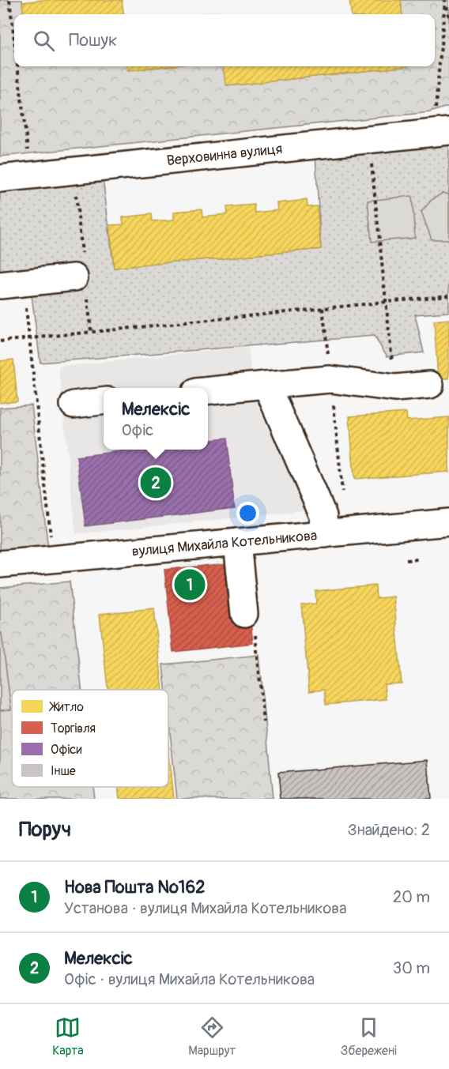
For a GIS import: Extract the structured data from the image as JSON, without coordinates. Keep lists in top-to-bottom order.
{
  "streets": {
    "street": ["Верховинна вулиця", "вулиця Михайла Котельникова"]
  },
  "legend": [
    "Житло",
    "Торгівля",
    "Офіси",
    "Інше"
  ],
  "page": {
    "search": "Пошук",
    "popup": ["Мелексіc", "Офіс"],
    "pins": ["2", "1"],
    "heading": ["Поруч", "Знайдено: 2"],
    "list": [
      {
        "mark": "1",
        "name": "Нова Пошта №162",
        "note": "Установа · вулиця Михайла Котельникова",
        "value": "20 m"
      },
      {
        "mark": "2",
        "name": "Мелексіc",
        "note": "Офіс · вулиця Михайла Котельникова",
        "value": "30 m"
      }
    ],
    "nav": ["Карта", "Маршрут", "Збережені"]
  }
}
